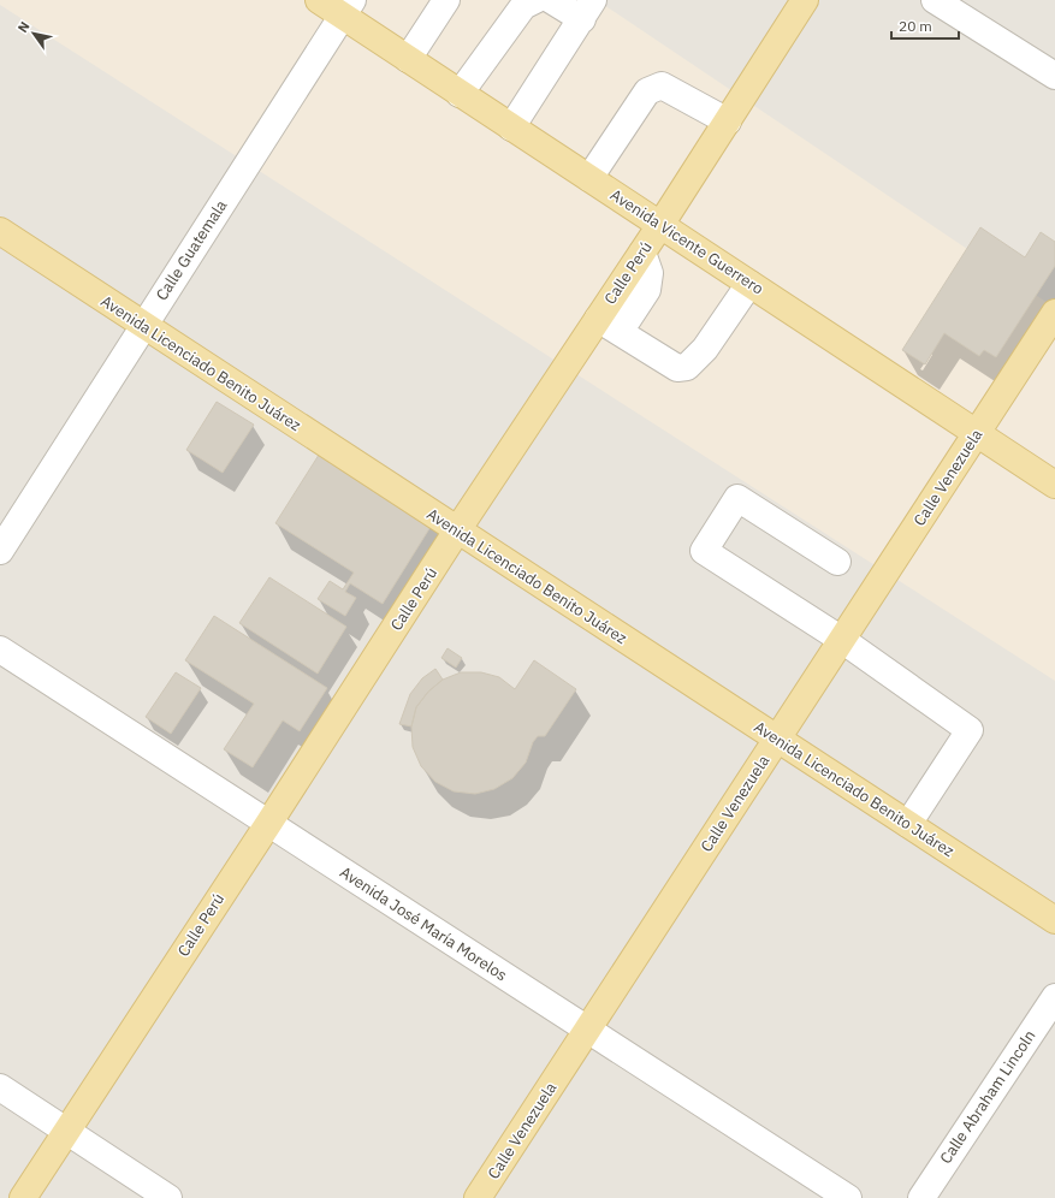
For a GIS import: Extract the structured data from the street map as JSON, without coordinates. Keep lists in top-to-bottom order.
{
  "streets": {
    "main road": [
      "Avenida Vicente Guerrero",
      "Calle Perú",
      "Avenida Licenciado Benito Juárez",
      "Calle Venezuela"
    ],
    "street": ["Calle Guatemala", "Avenida José María Morelos", "Calle Abraham Lincoln"]
  },
  "crossings": [
    ["Avenida Vicente Guerrero", "Calle Guatemala"],
    ["Avenida Vicente Guerrero", "Calle Perú"],
    ["Avenida Vicente Guerrero", "Calle Venezuela"],
    ["Calle Guatemala", "Avenida Licenciado Benito Juárez"],
    ["Calle Perú", "Avenida Licenciado Benito Juárez"],
    ["Calle Perú", "Avenida José María Morelos"],
    ["Avenida Licenciado Benito Juárez", "Calle Venezuela"],
    ["Calle Venezuela", "Avenida José María Morelos"]
  ],
  "scale_bar": "20 m",
  "north": "top left"
}
